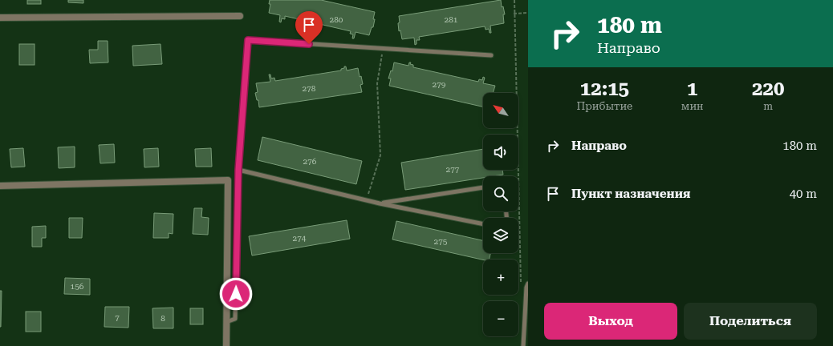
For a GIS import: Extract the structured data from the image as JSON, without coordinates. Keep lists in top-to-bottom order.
{
  "house_numbers": [
    "280",
    "281",
    "279",
    "278",
    "276",
    "277",
    "274",
    "275",
    "156",
    "7",
    "8"
  ],
  "north": "top left",
  "page": {
    "turn": ["180 m", "Направо"],
    "eta": [
      "12:15",
      "Прибытие",
      "1",
      "мин",
      "220",
      "m"
    ],
    "map_buttons": ["+", "−"],
    "list": [
      {
        "name": "Направо",
        "value": "180 m"
      },
      {
        "name": "Пункт назначения",
        "value": "40 m"
      }
    ],
    "buttons": ["Выход", "Поделиться"]
  }
}
